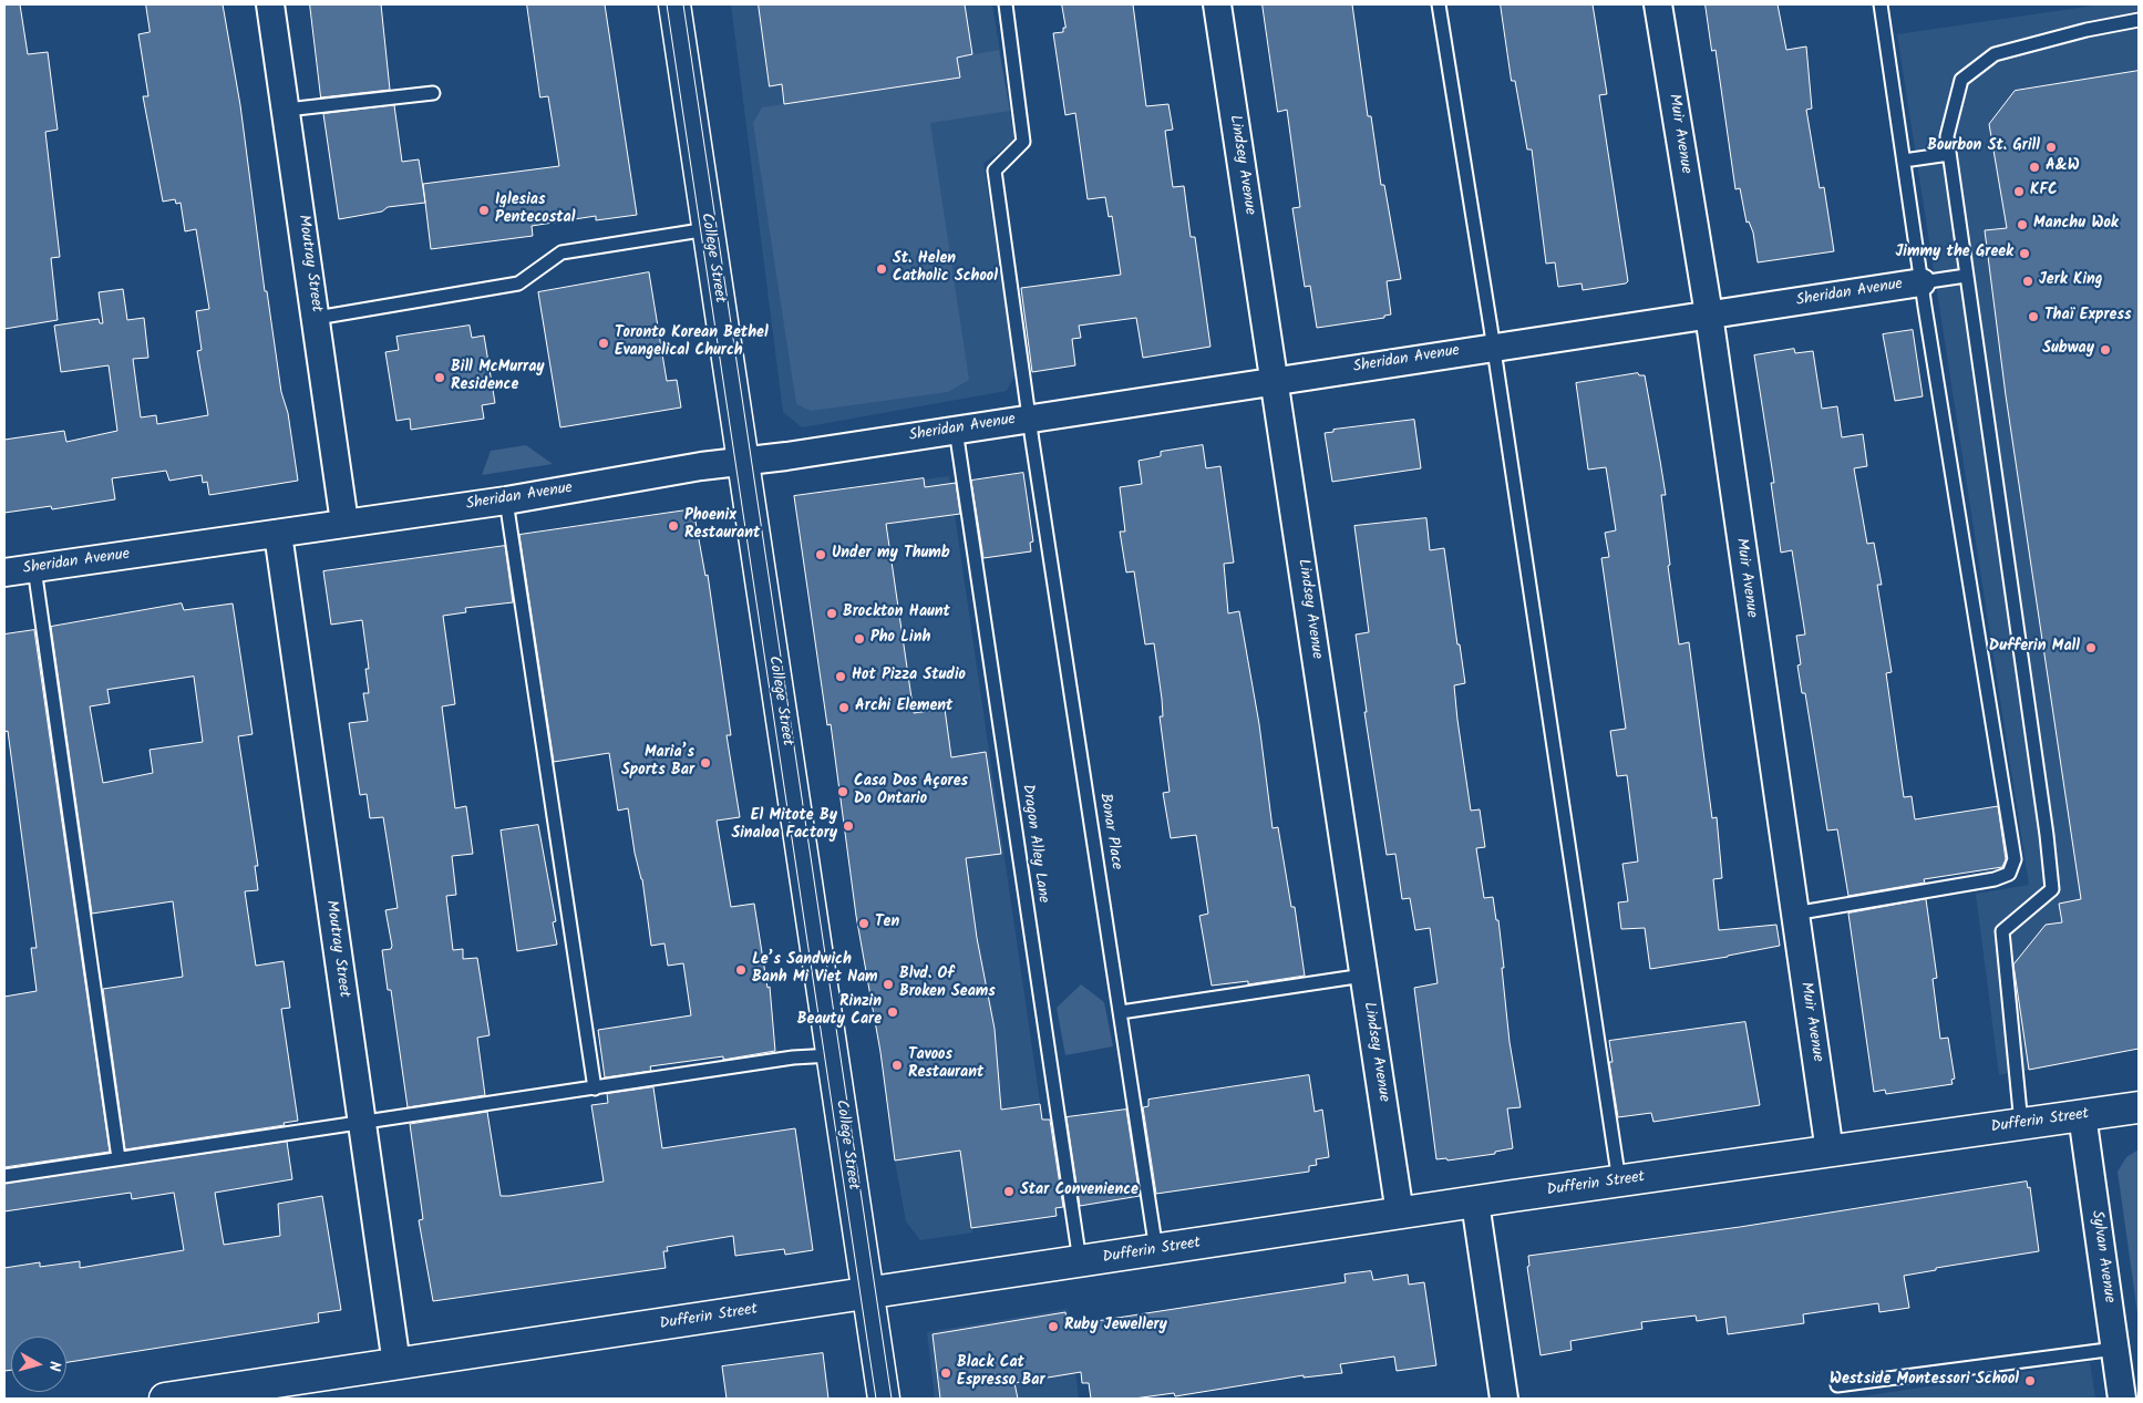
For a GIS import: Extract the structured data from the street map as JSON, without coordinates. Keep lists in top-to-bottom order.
{
  "streets": {
    "main road": ["College Street", "Dufferin Street"],
    "street": [
      "Muir Avenue",
      "Lindsey Avenue",
      "Moutray Street",
      "Sheridan Avenue",
      "Sylvan Avenue"
    ],
    "lane": ["Bonar Place", "Dragon Alley Lane"]
  },
  "crossings": [
    ["Muir Avenue", "Sheridan Avenue"],
    ["Muir Avenue", "Dufferin Street"],
    ["Lindsey Avenue", "Sheridan Avenue"],
    ["Lindsey Avenue", "Dufferin Street"],
    ["College Street", "Sheridan Avenue"],
    ["College Street", "Dufferin Street"],
    ["Moutray Street", "Sheridan Avenue"],
    ["Moutray Street", "Dufferin Street"],
    ["Sheridan Avenue", "Bonar Place"],
    ["Sheridan Avenue", "Dragon Alley Lane"],
    ["Bonar Place", "Dufferin Street"],
    ["Dragon Alley Lane", "Dufferin Street"],
    ["Dufferin Street", "Sylvan Avenue"]
  ],
  "places": [
    "Bourbon St. Grill",
    "A&W",
    "KFC",
    "Iglesias Pentecostal",
    "Manchu Wok",
    "Jimmy the Greek",
    "St. Helen Catholic School",
    "Jerk King",
    "Thaï Express",
    "Toronto Korean Bethel Evangelical Church",
    "Subway",
    "Bill McMurray Residence",
    "Phoenix Restaurant",
    "Under my Thumb",
    "Brockton Haunt",
    "Pho Linh",
    "Dufferin Mall",
    "Hot Pizza Studio",
    "Archi Element",
    "Maria’s Sports Bar",
    "Casa Dos Açores Do Ontario",
    "El Mitote By Sinaloa Factory",
    "Ten",
    "Le’s Sandwich Banh Mi Viet Nam",
    "Blvd. Of Broken Seams",
    "Rinzin Beauty Care",
    "Tavoos Restaurant",
    "Star Convenience",
    "Ruby Jewellery",
    "Black Cat Espresso Bar",
    "Westside Montessori School"
  ],
  "north": "right"
}
